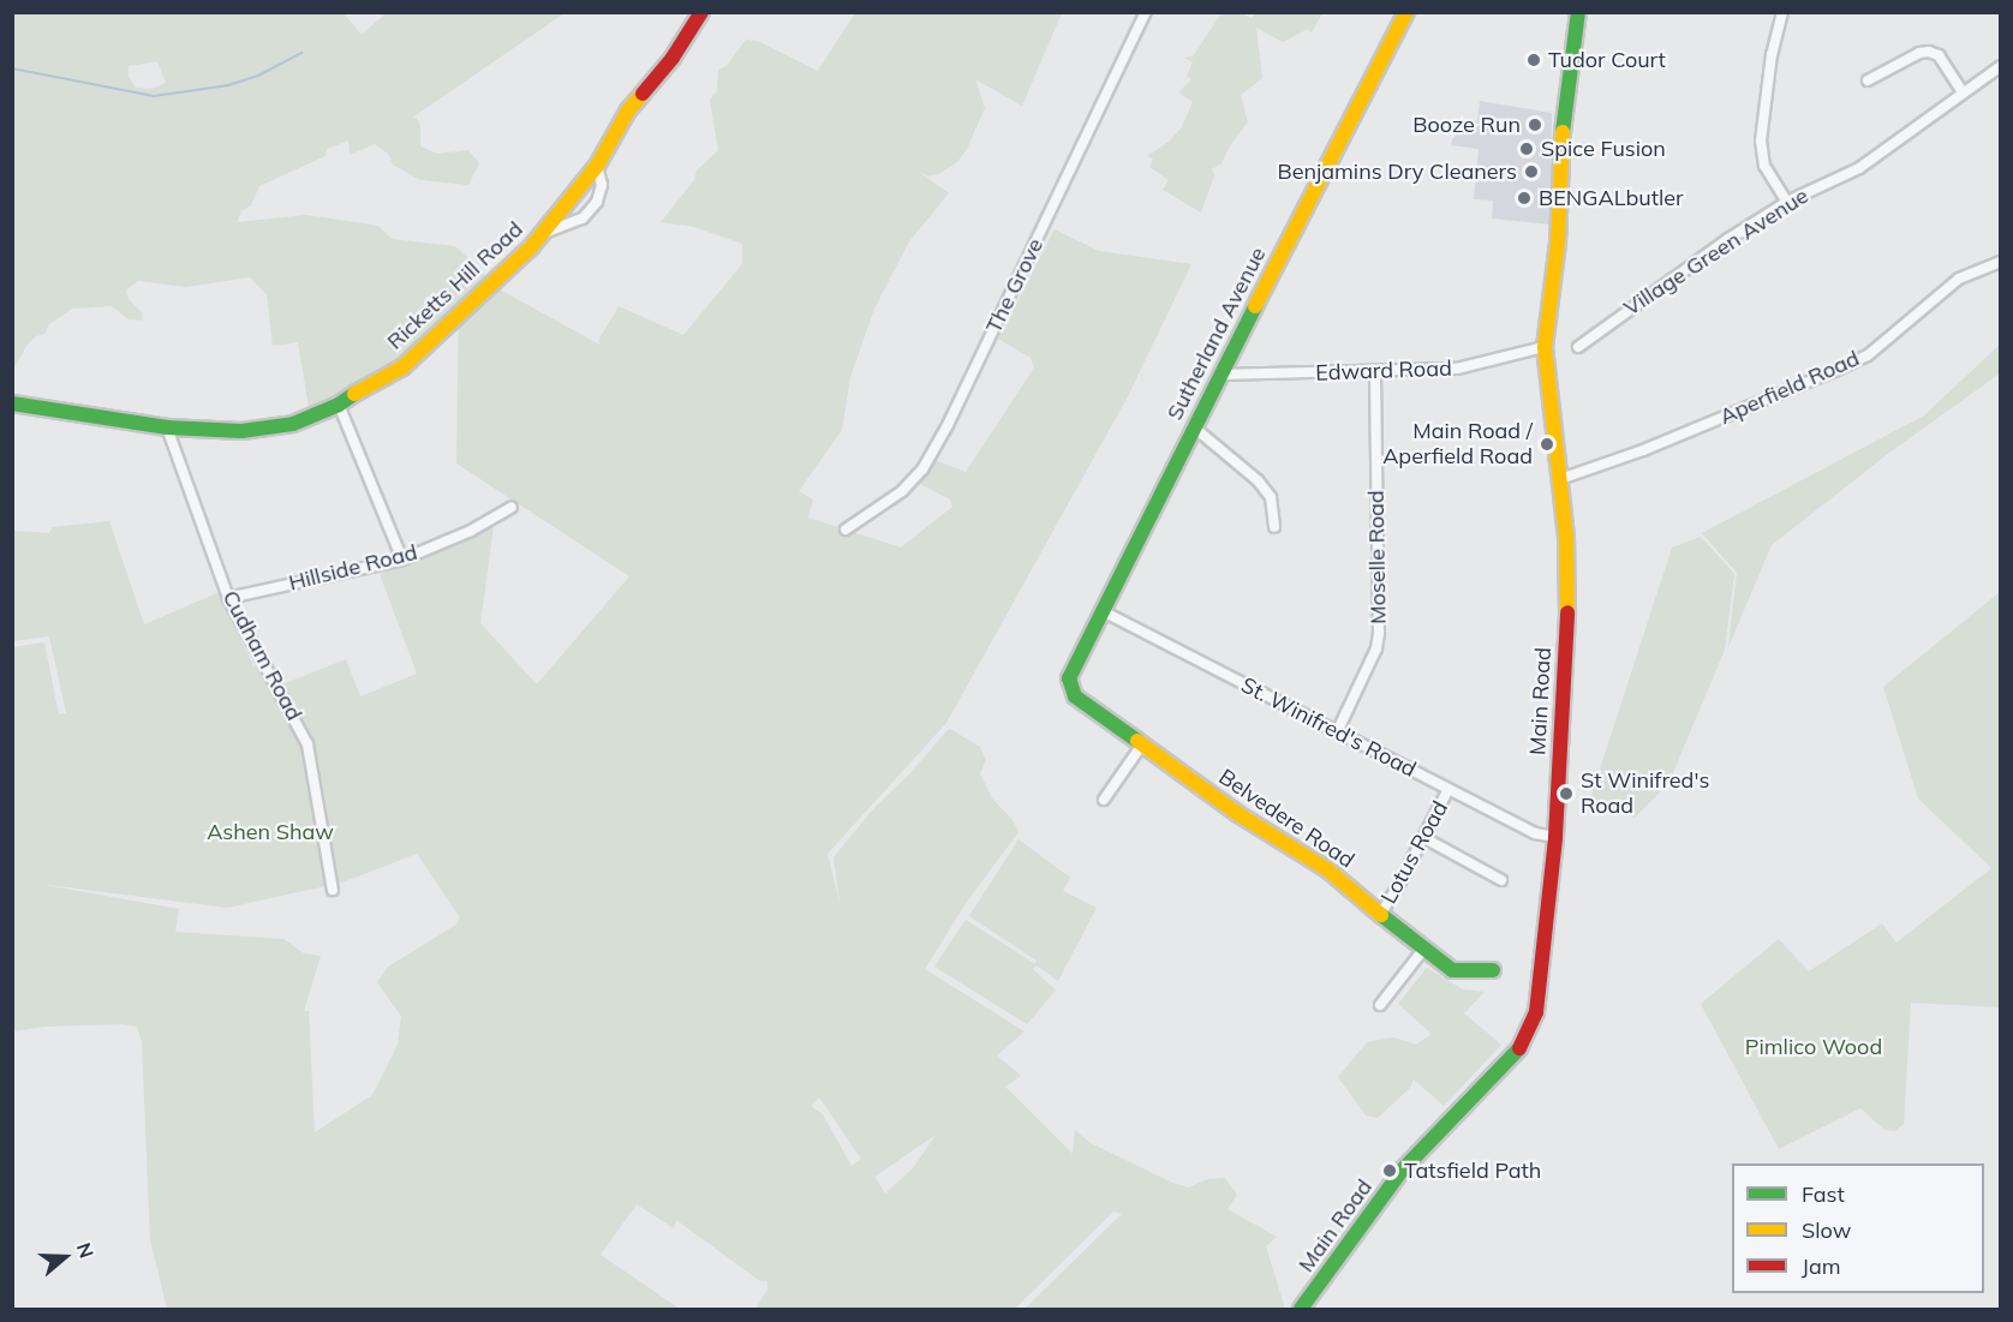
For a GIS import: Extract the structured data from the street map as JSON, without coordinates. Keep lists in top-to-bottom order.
{
  "streets": {
    "street": [
      "Village Green Avenue",
      "Ricketts Hill Road",
      "The Grove",
      "Sutherland Avenue",
      "Edward Road",
      "Aperfield Road",
      "Moselle Road",
      "Hillside Road",
      "Cudham Road",
      "Main Road",
      "St. Winifred's Road",
      "Belvedere Road",
      "Lotus Road"
    ]
  },
  "crossings": [
    ["Ricketts Hill Road", "Cudham Road"],
    ["Sutherland Avenue", "Edward Road"],
    ["Sutherland Avenue", "St. Winifred's Road"],
    ["Sutherland Avenue", "Belvedere Road"],
    ["Edward Road", "Moselle Road"],
    ["Edward Road", "Main Road"],
    ["Aperfield Road", "Main Road"],
    ["Moselle Road", "St. Winifred's Road"],
    ["Hillside Road", "Cudham Road"],
    ["Main Road", "St. Winifred's Road"],
    ["St. Winifred's Road", "Lotus Road"],
    ["Belvedere Road", "Lotus Road"]
  ],
  "parks": ["Ashen Shaw", "Pimlico Wood"],
  "places": [
    "Tudor Court",
    "Booze Run",
    "Spice Fusion",
    "Benjamins Dry Cleaners",
    "BENGALbutler",
    "Main Road / Aperfield Road",
    "St Winifred's Road",
    "Tatsfield Path"
  ],
  "legend": ["Fast", "Slow", "Jam"],
  "north": "right"
}
